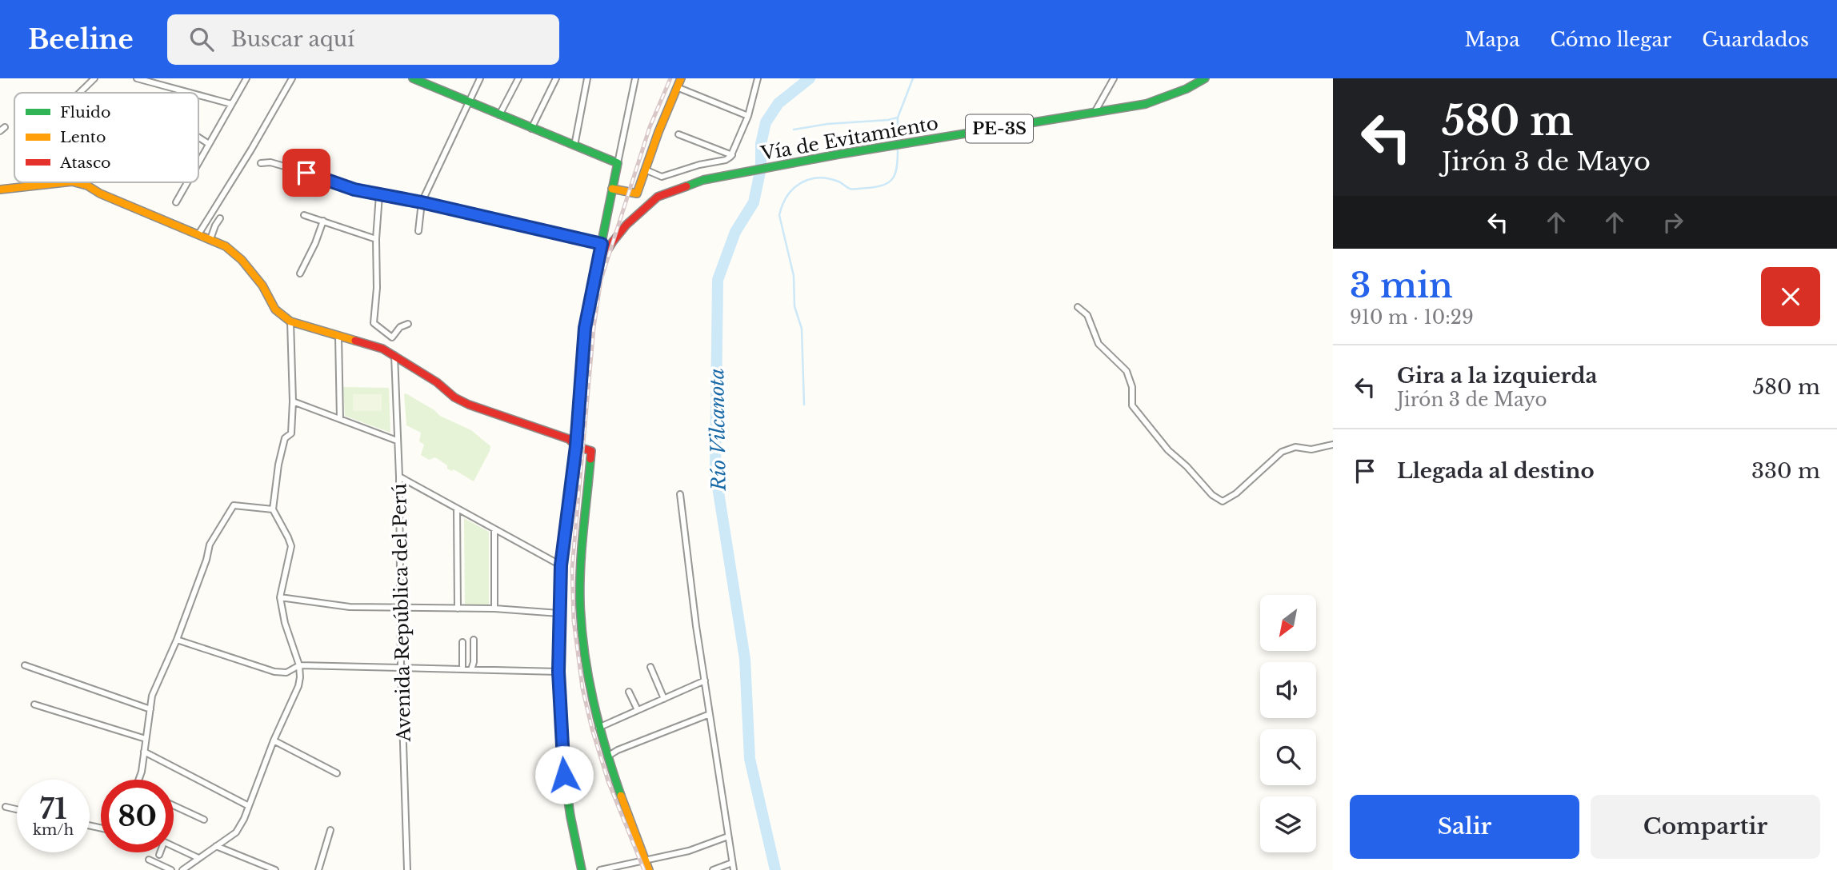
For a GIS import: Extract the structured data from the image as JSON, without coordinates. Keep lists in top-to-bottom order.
{
  "streets": {
    "main road": ["PE-3S", "Vía de Evitamiento"],
    "street": ["Avenida República del Perú"]
  },
  "crossings": [
    ["PE-3S", "Vía de Evitamiento"]
  ],
  "water": ["Río Vilcanota"],
  "legend": ["Fluido", "Lento", "Atasco"],
  "north": "bottom left",
  "page": {
    "header": "Beeline",
    "search": "Buscar aquí",
    "nav": ["Mapa", "Cómo llegar", "Guardados"],
    "turn": ["580 m", "Jirón 3 de Mayo"],
    "heading": ["3 min", "910 m · 10:29"],
    "list": [
      {
        "name": "Gira a la izquierda",
        "note": "Jirón 3 de Mayo",
        "value": "580 m"
      },
      {
        "name": "Llegada al destino",
        "value": "330 m"
      }
    ],
    "speed": "71 km/h",
    "limit": "80",
    "buttons": ["Salir", "Compartir"]
  }
}
